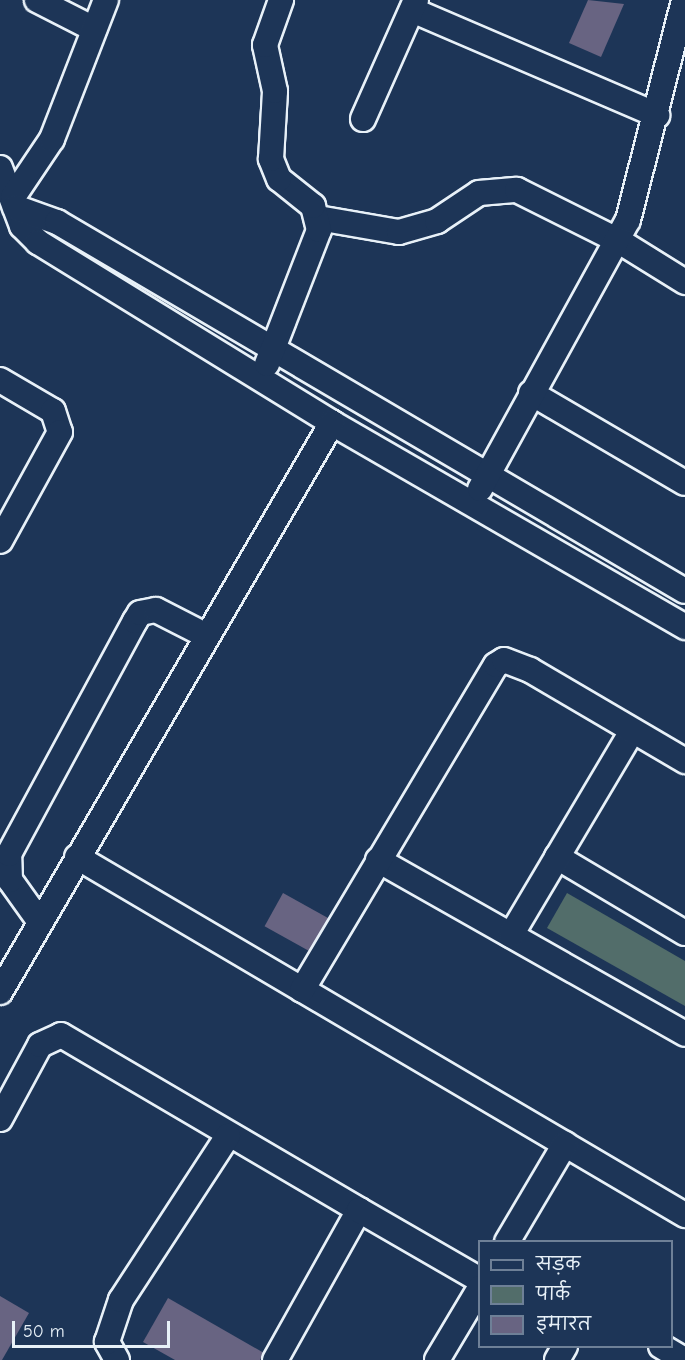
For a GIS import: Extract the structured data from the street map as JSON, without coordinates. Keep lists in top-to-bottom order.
{
  "legend": ["सड़क", "पार्क", "इमारत"],
  "scale_bar": "50 m"
}
